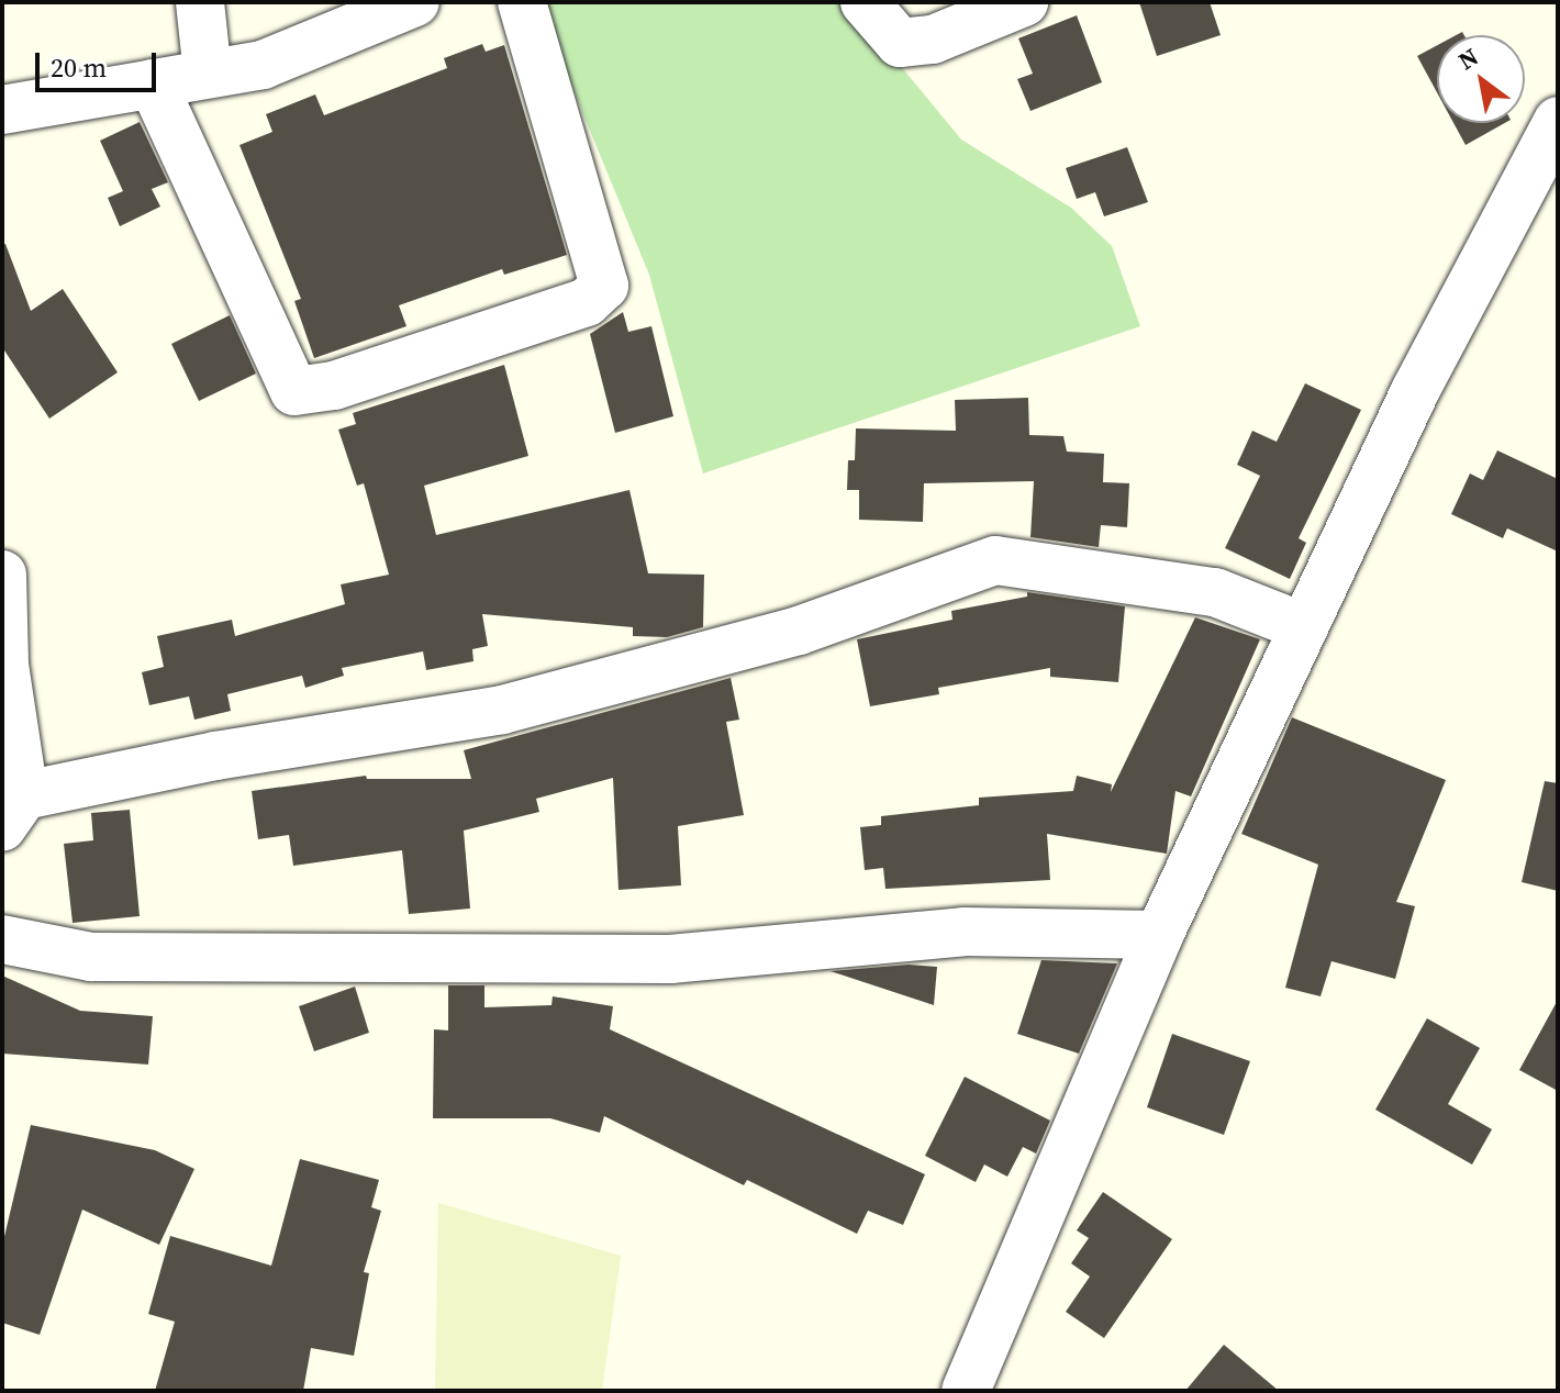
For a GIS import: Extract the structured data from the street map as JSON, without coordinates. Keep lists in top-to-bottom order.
{
  "scale_bar": "20 m",
  "north": "top left"
}
